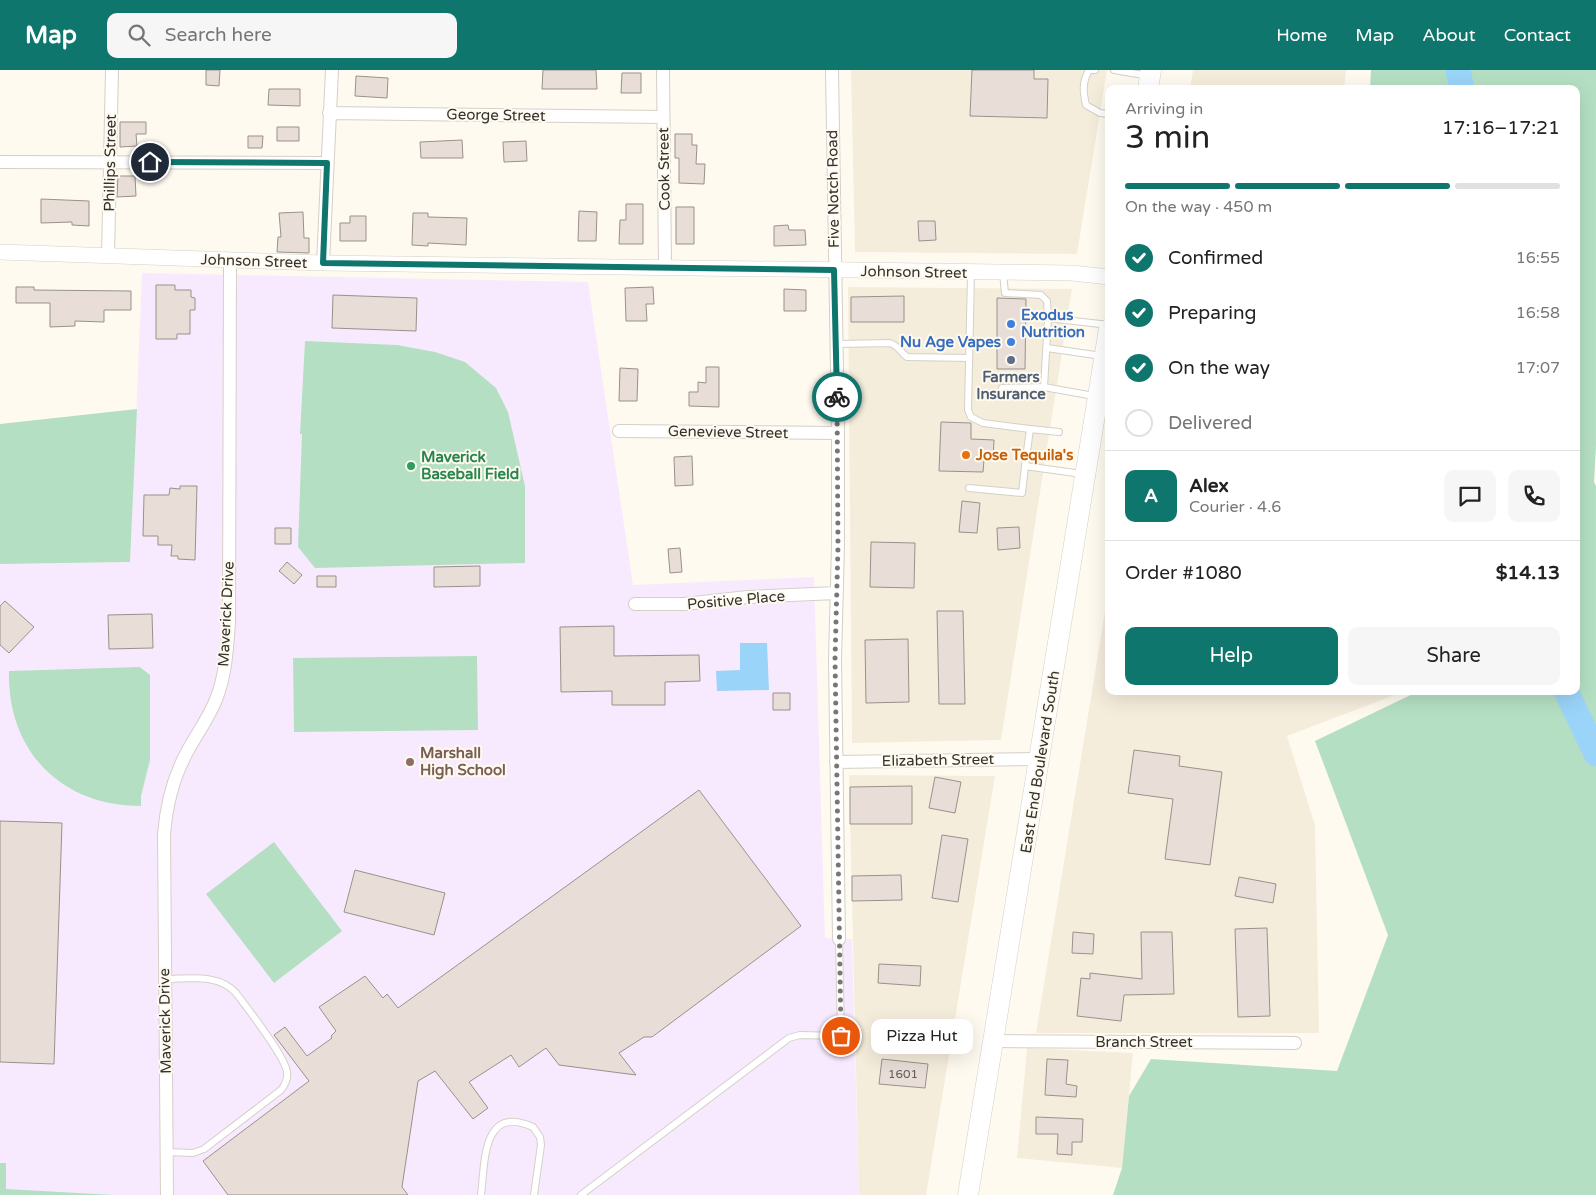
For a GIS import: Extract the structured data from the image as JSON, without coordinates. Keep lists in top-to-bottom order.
{
  "streets": {
    "highway": ["East End Boulevard South"],
    "street": [
      "George Street",
      "Phillips Street",
      "Cook Street",
      "Five Notch Road",
      "Johnson Street",
      "Genevieve Street",
      "Positive Place",
      "Maverick Drive",
      "Elizabeth Street",
      "Branch Street"
    ]
  },
  "crossings": [
    ["George Street", "Cook Street"],
    ["Phillips Street", "Johnson Street"],
    ["Cook Street", "Johnson Street"],
    ["Five Notch Road", "Johnson Street"],
    ["Five Notch Road", "Genevieve Street"],
    ["Five Notch Road", "Positive Place"],
    ["Five Notch Road", "Elizabeth Street"],
    ["Johnson Street", "Maverick Drive"],
    ["Elizabeth Street", "East End Boulevard South"],
    ["East End Boulevard South", "Branch Street"]
  ],
  "places": [
    "Exodus Nutrition",
    "Nu Age Vapes",
    "Farmers Insurance",
    "Jose Tequila's",
    "Maverick Baseball Field",
    "Marshall High School",
    "Pizza Hut"
  ],
  "house_numbers": ["1601"],
  "page": {
    "header": "Map",
    "search": "Search here",
    "nav": [
      "Home",
      "Map",
      "About",
      "Contact"
    ],
    "heading": ["3 min", "Arriving in", "17:16–17:21"],
    "panel": [
      "Alex",
      "Courier · 4.6",
      "Order #1080",
      "$14.13"
    ],
    "bar": "On the way · 450 m",
    "list": [
      ["Confirmed", "16:55"],
      ["Preparing", "16:58"],
      ["On the way", "17:07"],
      "Delivered"
    ],
    "round": "A",
    "buttons": ["Help", "Share"],
    "bubble": "Pizza Hut"
  }
}
